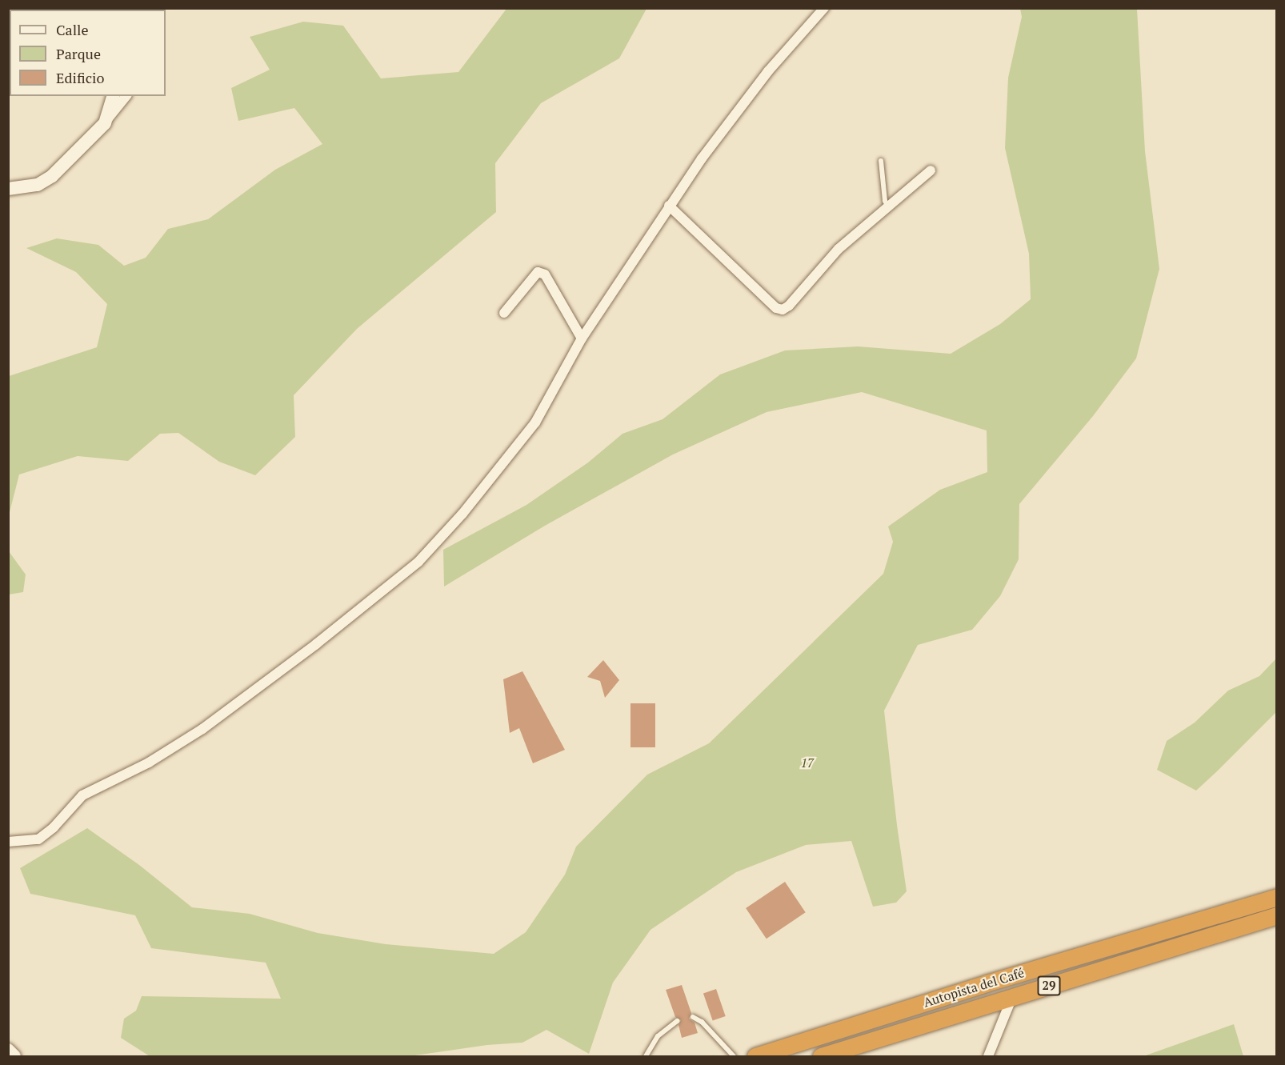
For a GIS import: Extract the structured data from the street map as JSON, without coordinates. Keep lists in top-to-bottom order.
{
  "streets": {
    "highway": ["29", "Autopista del Café"]
  },
  "parks": ["17"],
  "legend": ["Calle", "Parque", "Edificio"]
}
